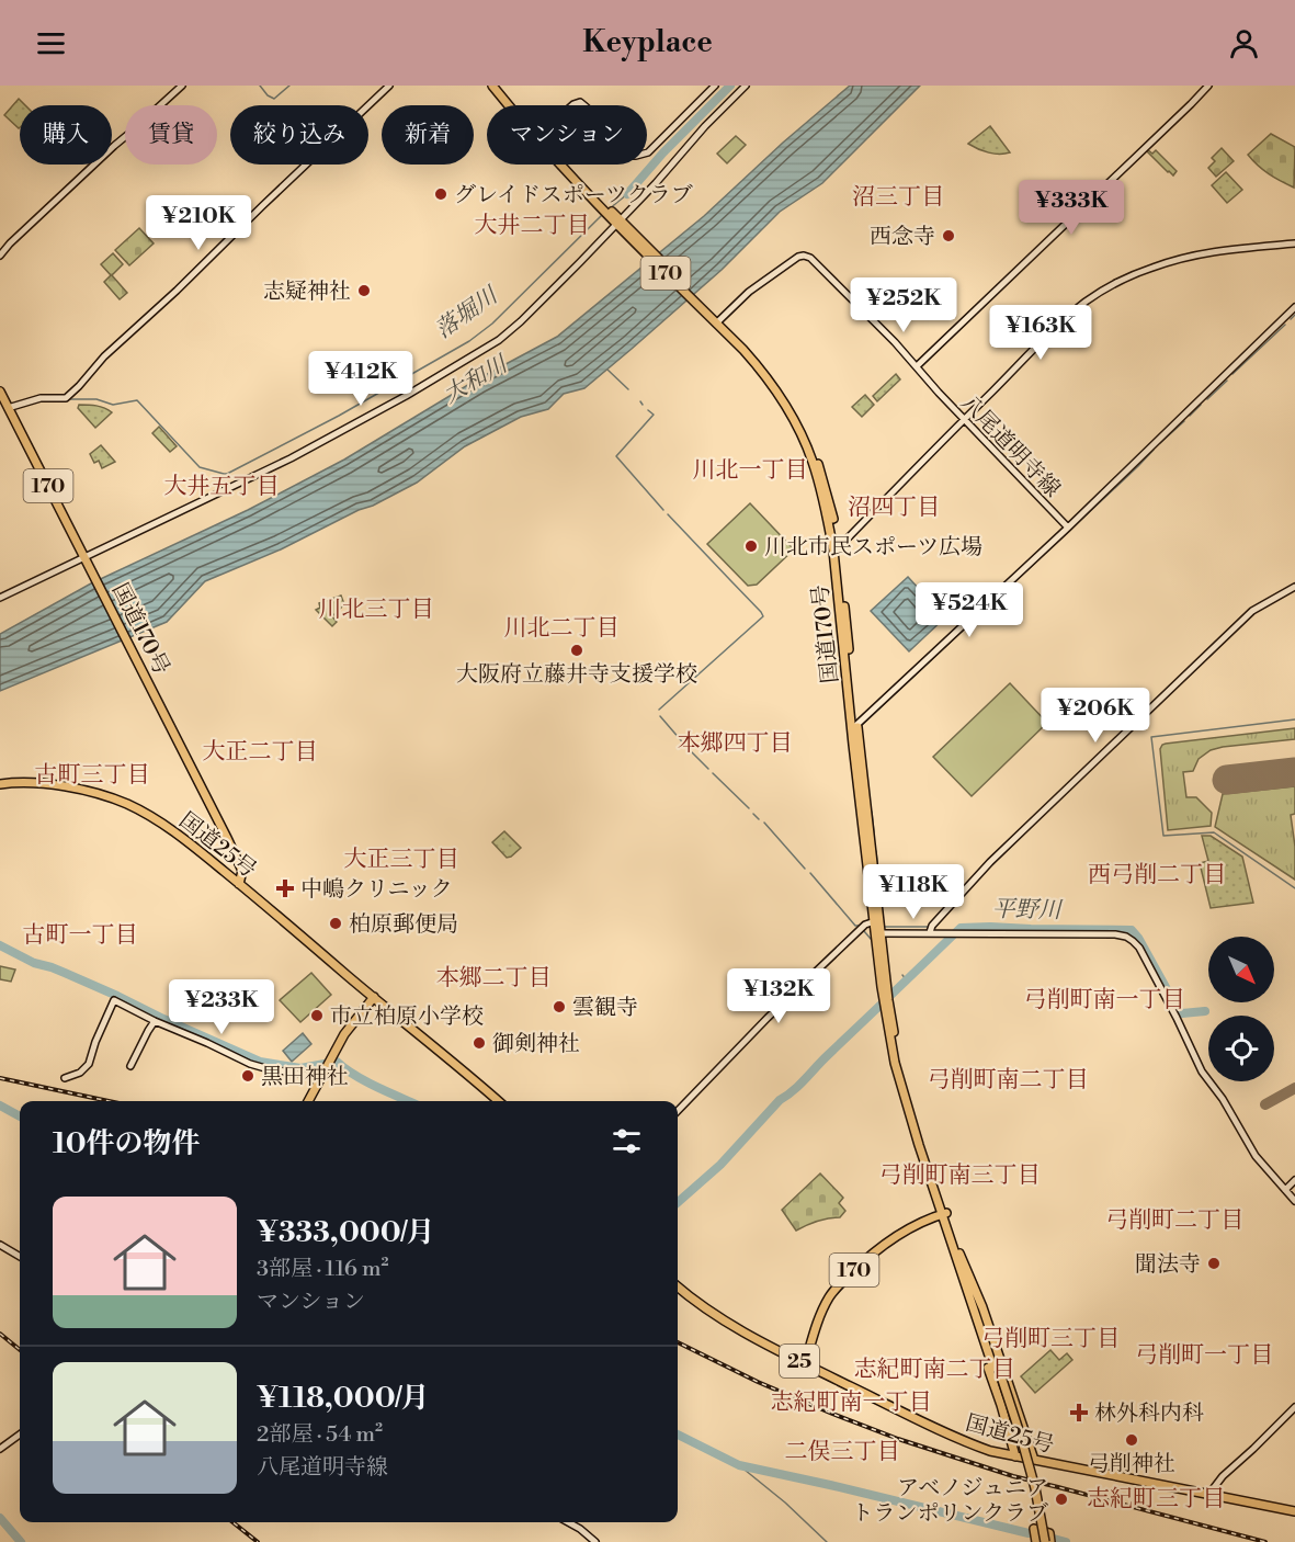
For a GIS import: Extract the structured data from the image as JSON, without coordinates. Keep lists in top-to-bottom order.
{
  "streets": {
    "highway": [
      "170",
      "国道170号",
      "国道25号",
      "25"
    ],
    "street": ["八尾道明寺線"]
  },
  "crossings": [
    ["170", "国道170号"],
    ["170", "国道25号"],
    ["八尾道明寺線", "国道170号"],
    ["国道170号", "国道25号"]
  ],
  "districts": [
    "沼三丁目",
    "大井二丁目",
    "川北一丁目",
    "大井五丁目",
    "沼四丁目",
    "川北三丁目",
    "川北二丁目",
    "本郷四丁目",
    "大正二丁目",
    "古町三丁目",
    "大正三丁目",
    "西弓削二丁目",
    "古町一丁目",
    "本郷二丁目",
    "弓削町南一丁目",
    "弓削町南二丁目",
    "弓削町南三丁目",
    "弓削町二丁目",
    "弓削町三丁目",
    "弓削町一丁目",
    "志紀町南二丁目",
    "志紀町南一丁目",
    "二俣三丁目",
    "志紀町三丁目"
  ],
  "water": ["落堀川", "大和川", "平野川"],
  "places": {
    "other": [
      "グレイドスポーツクラブ",
      "西念寺",
      "志疑神社",
      "川北市民スポーツ広場",
      "大阪府立藤井寺支援学校",
      "柏原郵便局",
      "雲観寺",
      "市立柏原小学校",
      "御剣神社",
      "黒田神社",
      "聞法寺",
      "弓削神社",
      "アベノジュニア トランポリンクラブ"
    ],
    "health": ["中嶋クリニック", "林外科内科"]
  },
  "north": "bottom right",
  "page": {
    "header": "Keyplace",
    "chip": [
      "購入",
      "賃貸",
      "絞り込み",
      "新着",
      "マンション"
    ],
    "price": [
      "¥333K",
      "¥210K",
      "¥252K",
      "¥163K",
      "¥412K",
      "¥524K",
      "¥206K",
      "¥118K",
      "¥132K",
      "¥233K"
    ],
    "heading": "10件の物件",
    "list": [
      {
        "name": "¥333,000/月",
        "note": "3部屋 · 116 m² · マンション"
      },
      {
        "name": "¥118,000/月",
        "note": "2部屋 · 54 m² · 八尾道明寺線"
      }
    ]
  }
}
